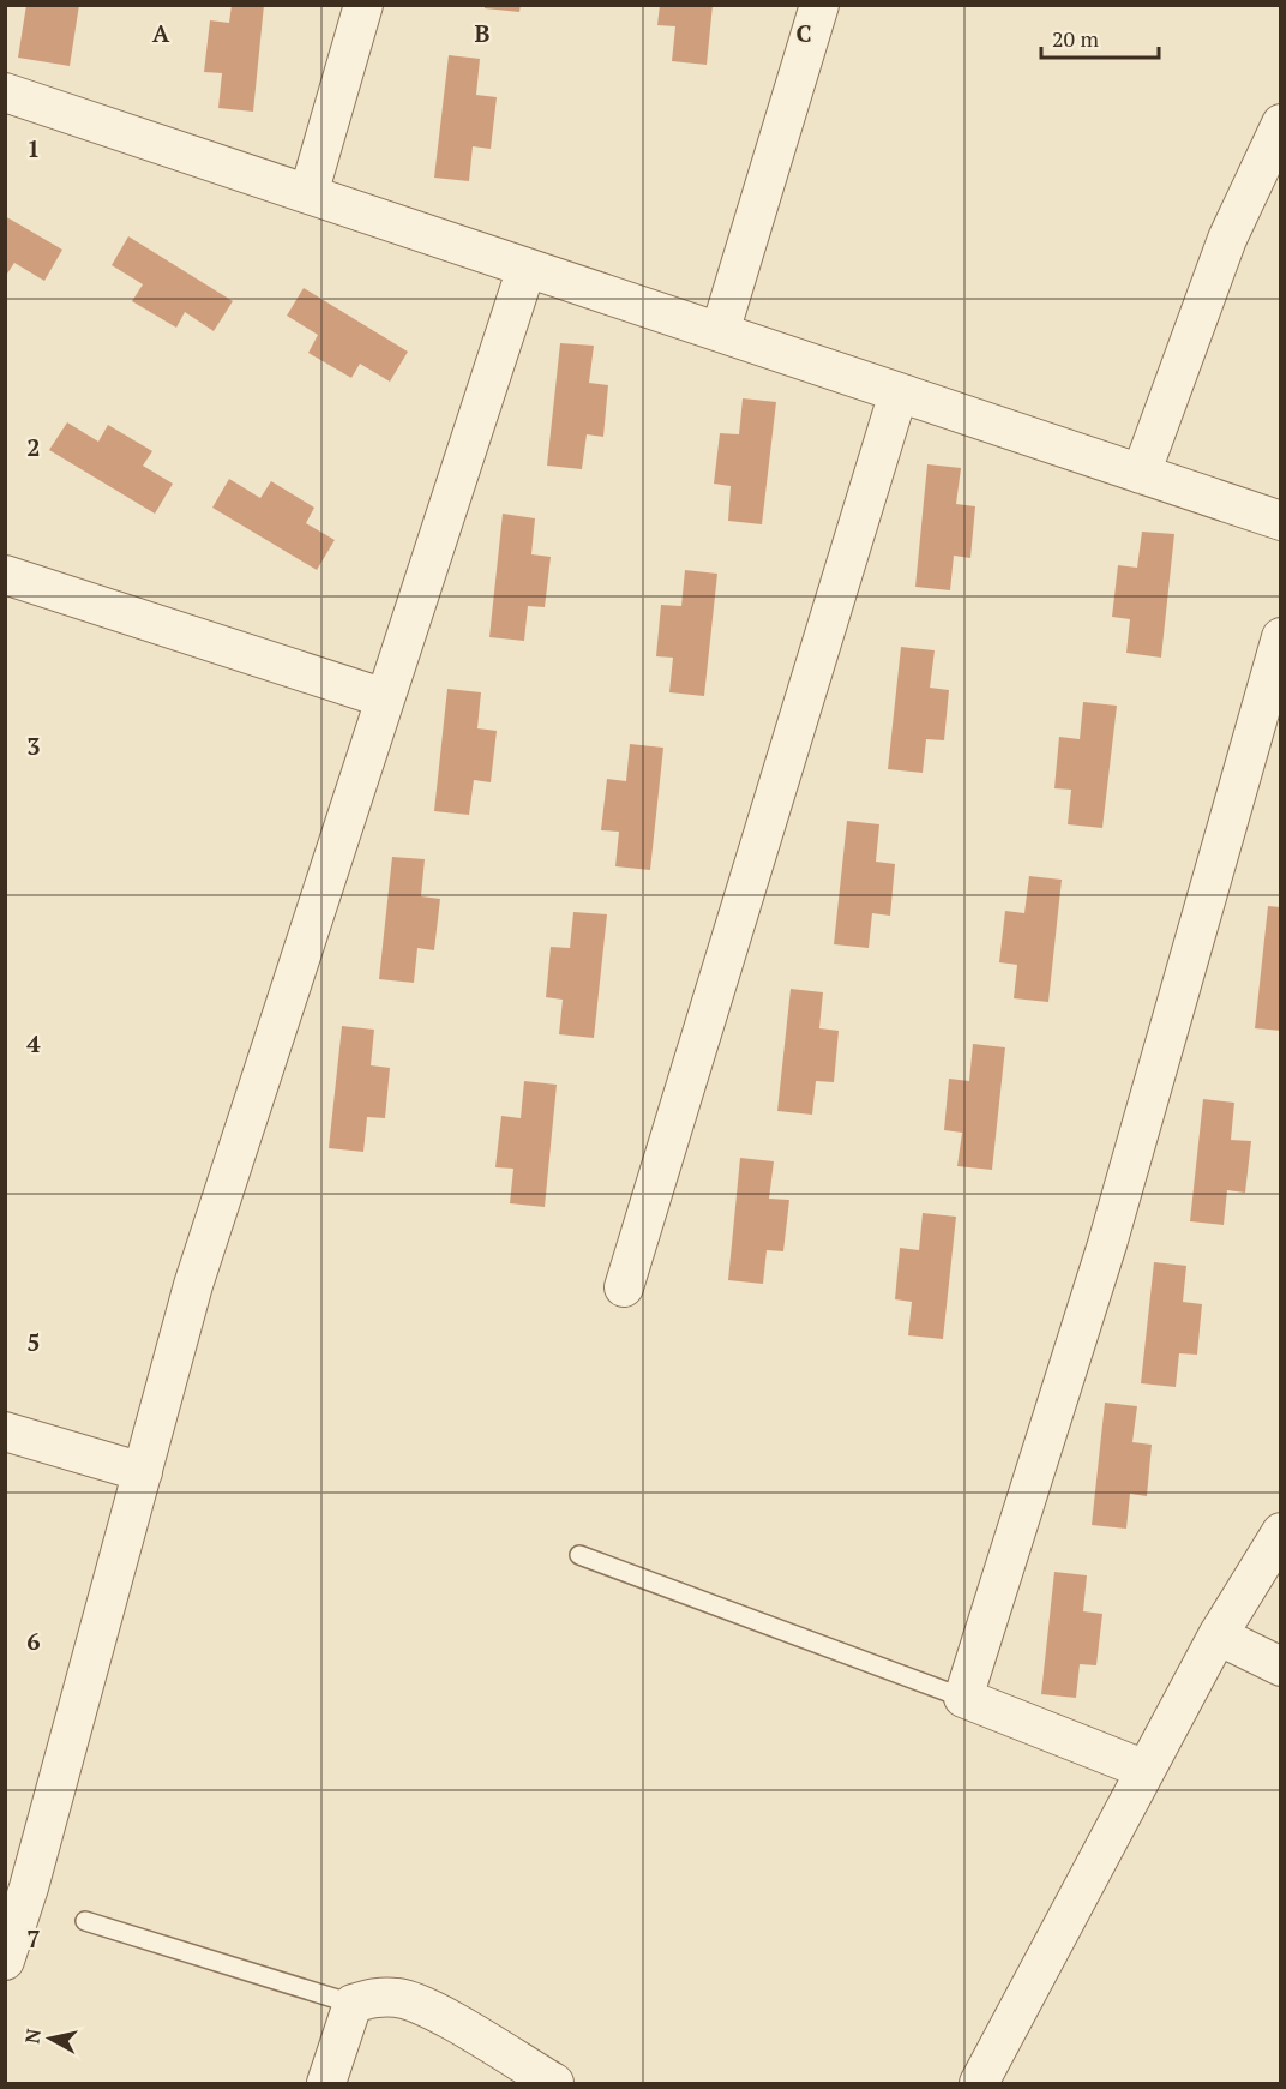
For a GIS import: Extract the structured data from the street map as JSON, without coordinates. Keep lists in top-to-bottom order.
{
  "scale_bar": "20 m",
  "north": "left",
  "grid": {
    "columns": ["A", "B", "C"],
    "rows": [
      "1",
      "2",
      "3",
      "4",
      "5",
      "6",
      "7"
    ]
  }
}
